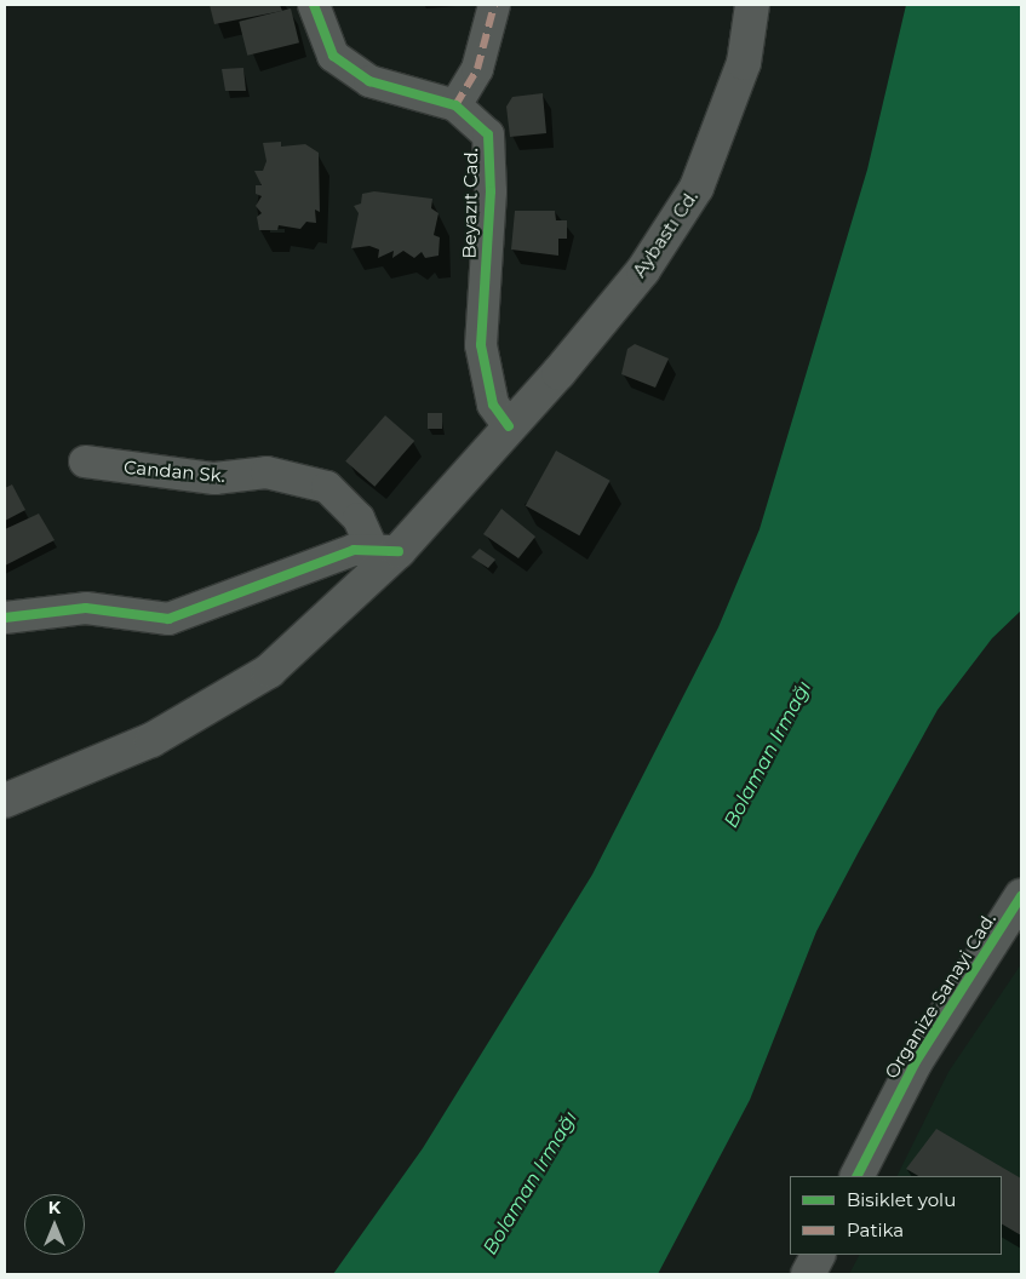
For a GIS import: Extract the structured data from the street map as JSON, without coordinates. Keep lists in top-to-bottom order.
{
  "streets": {
    "main road": ["Aybastı Cd.", "Organize Sanayi Cad."],
    "street": ["Beyazıt Cad.", "Candan Sk."]
  },
  "crossings": [
    ["Beyazıt Cad.", "Aybastı Cd."],
    ["Aybastı Cd.", "Candan Sk."]
  ],
  "water": ["Bolaman Irmağı"],
  "legend": ["Bisiklet yolu", "Patika"],
  "north": "top"
}
